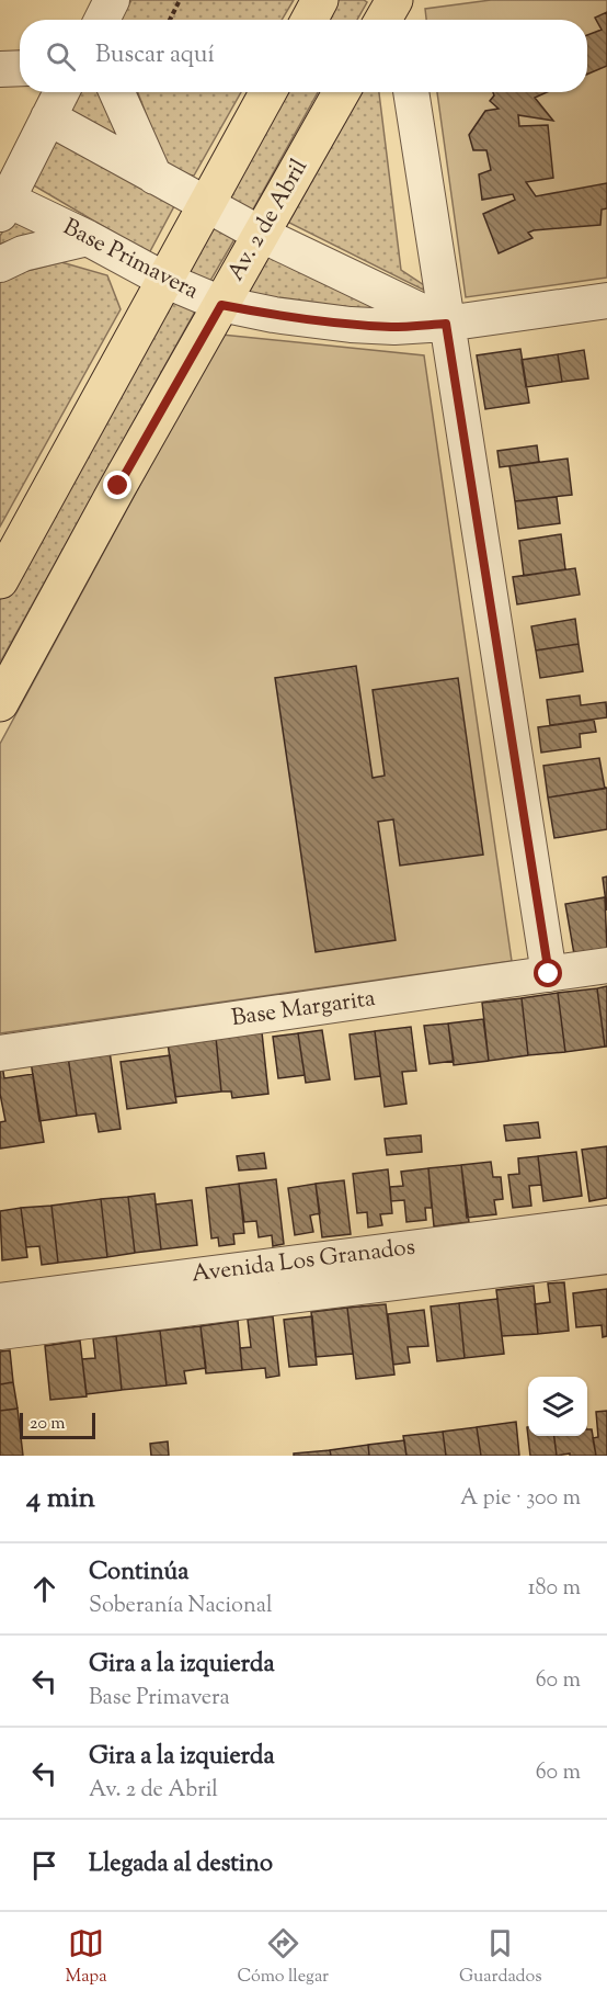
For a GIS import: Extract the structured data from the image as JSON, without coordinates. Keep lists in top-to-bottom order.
{
  "streets": {
    "main road": ["Av. 2 de Abril"],
    "street": ["Base Primavera", "Base Margarita", "Avenida Los Granados"]
  },
  "crossings": [
    ["Av. 2 de Abril", "Base Primavera"]
  ],
  "scale_bar": "20 m",
  "page": {
    "search": "Buscar aquí",
    "scale": "20 m",
    "heading": ["4 min", "A pie · 300 m"],
    "list": [
      ["Continúa", "Soberanía Nacional", "180 m"],
      ["Gira a la izquierda", "Base Primavera", "60 m"],
      ["Gira a la izquierda", "Av. 2 de Abril", "60 m"],
      "Llegada al destino"
    ],
    "nav": ["Mapa", "Cómo llegar", "Guardados"]
  }
}
